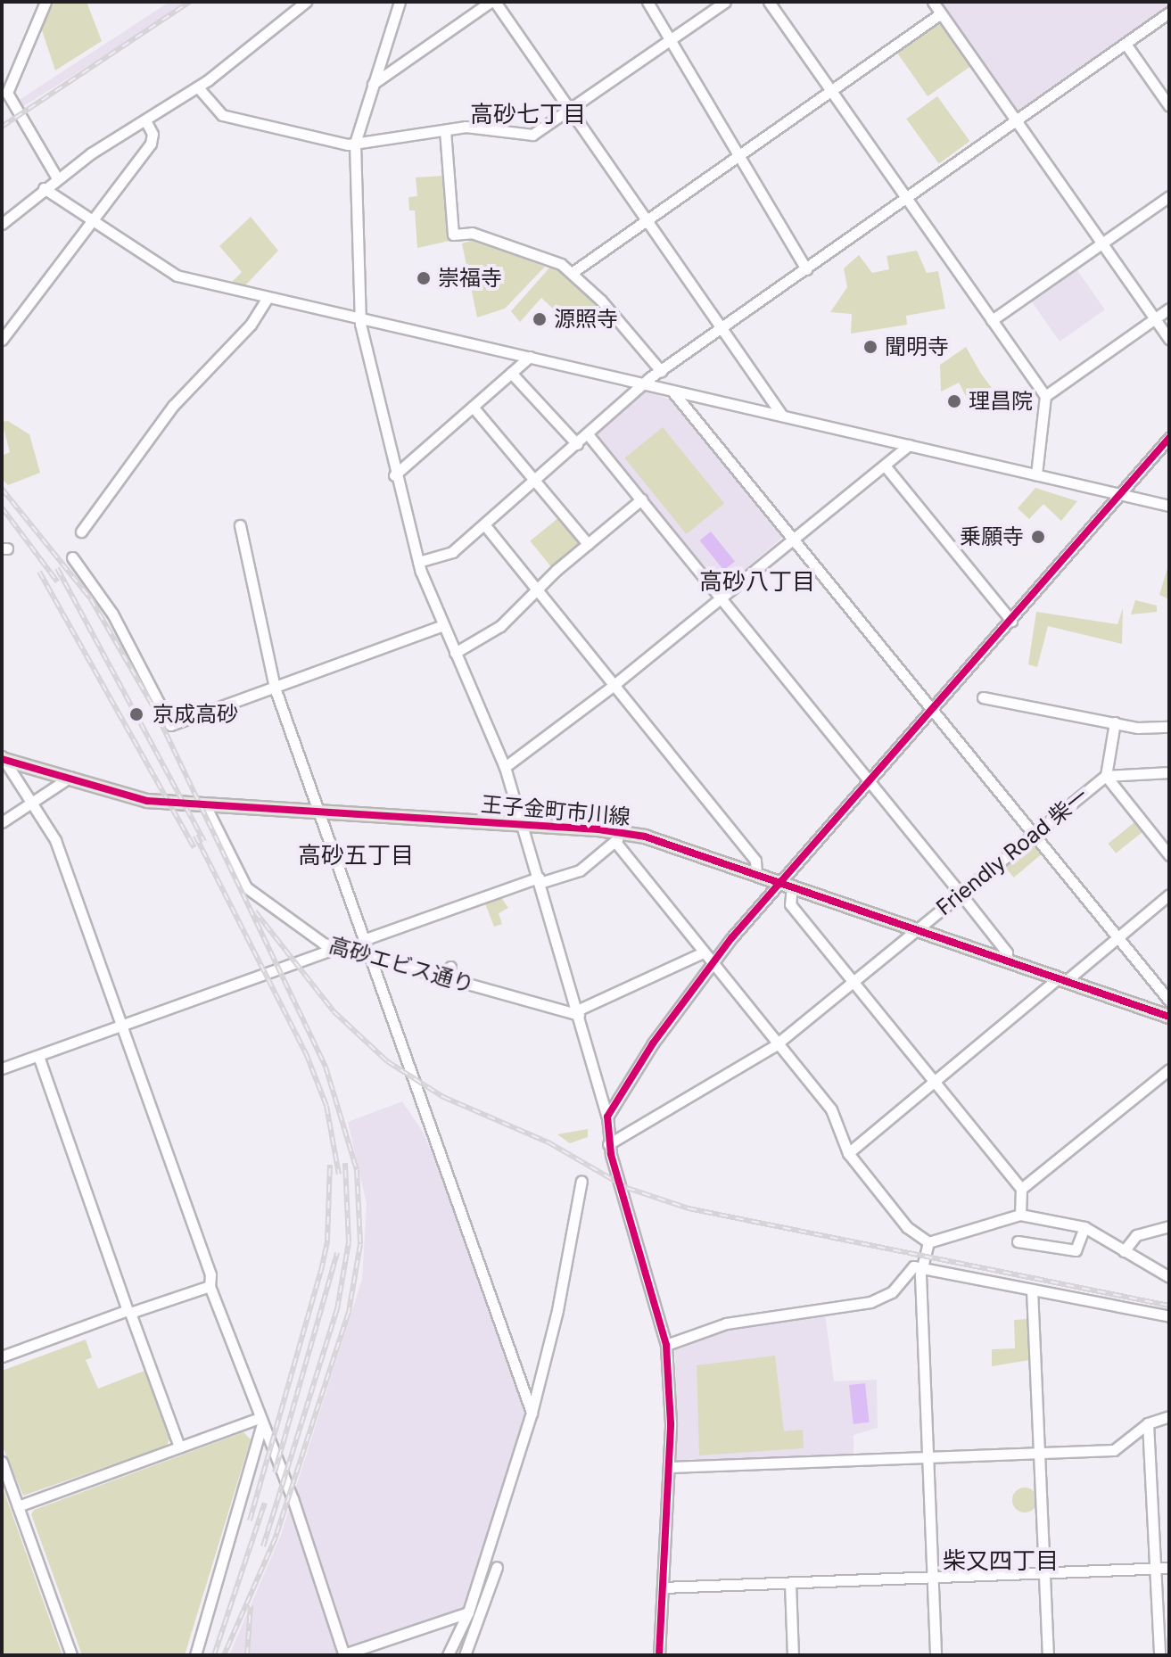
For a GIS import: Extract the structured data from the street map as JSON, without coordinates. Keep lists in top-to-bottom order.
{
  "streets": {
    "main road": ["王子金町市川線"],
    "street": ["Friendly Road 柴一", "高砂エビス通り"]
  },
  "crossings": [
    ["王子金町市川線", "Friendly Road 柴一"],
    ["王子金町市川線", "高砂エビス通り"]
  ],
  "districts": [
    "高砂七丁目",
    "高砂八丁目",
    "高砂五丁目",
    "柴又四丁目"
  ],
  "places": [
    "崇福寺",
    "源照寺",
    "聞明寺",
    "理昌院",
    "乗願寺",
    "京成高砂"
  ]
}
